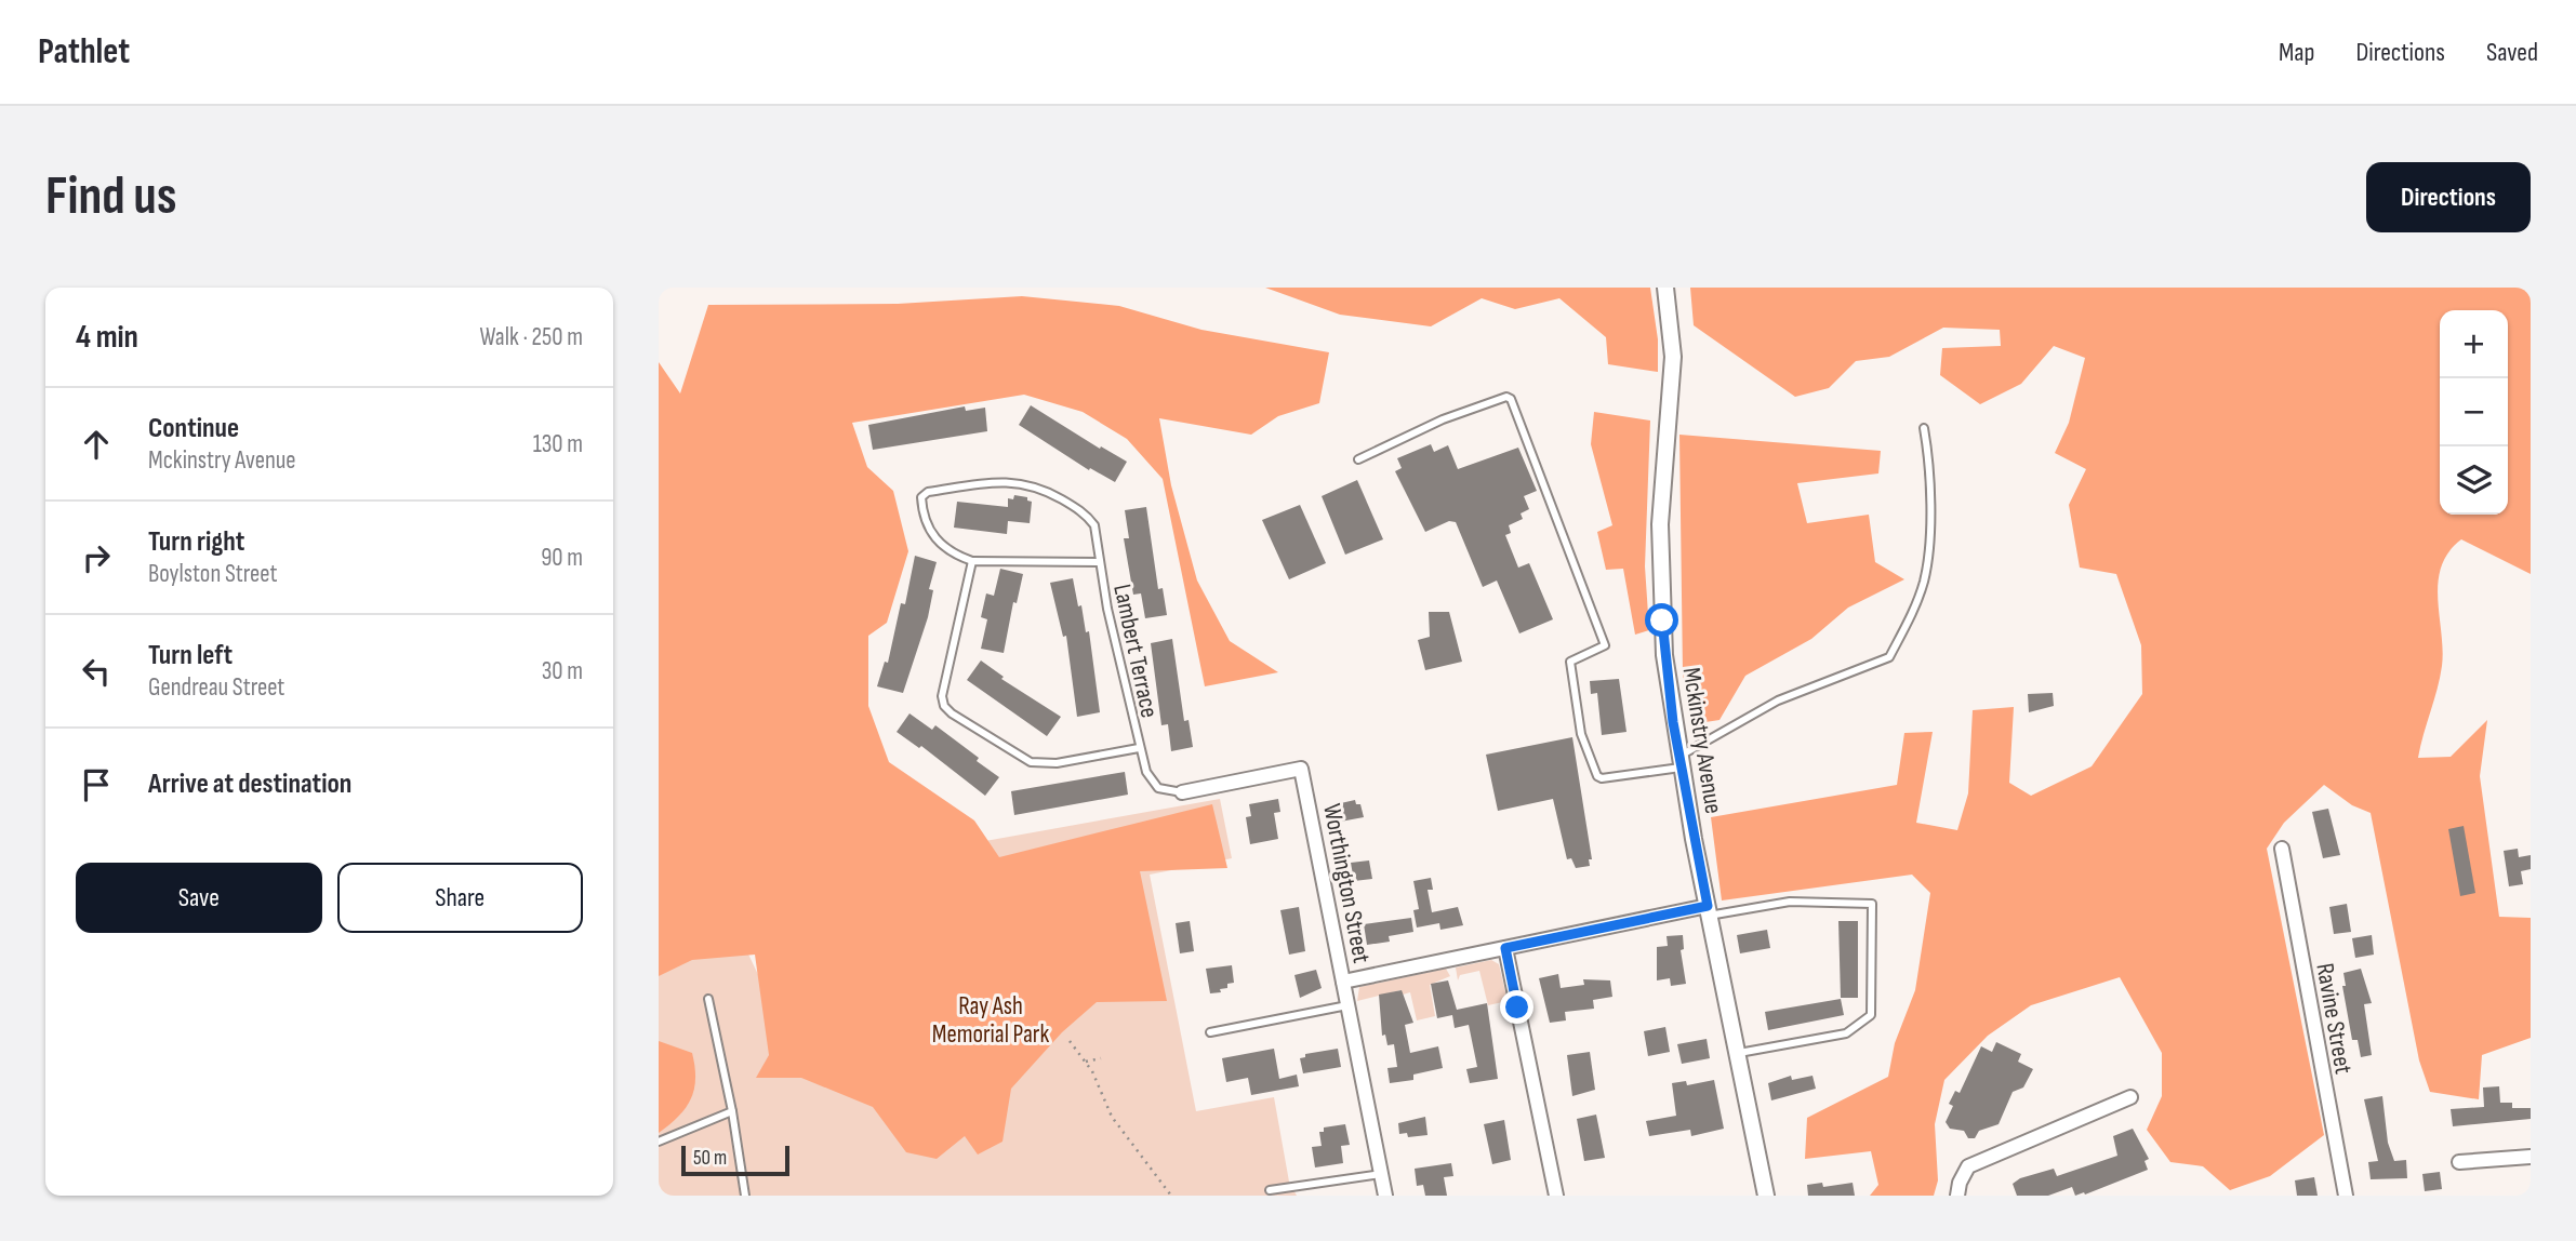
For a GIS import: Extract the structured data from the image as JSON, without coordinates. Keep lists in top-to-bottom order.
{
  "streets": {
    "street": ["Mckinstry Avenue", "Worthington Street", "Ravine Street"],
    "lane": ["Lambert Terrace"]
  },
  "crossings": [
    ["Lambert Terrace", "Worthington Street"]
  ],
  "parks": ["Ray Ash Memorial Park"],
  "scale_bar": "50 m",
  "page": {
    "header": "Pathlet",
    "nav": ["Map", "Directions", "Saved"],
    "buttons": [
      "Directions",
      ["Save", "Share"]
    ],
    "title": "Find us",
    "heading": ["4 min", "Walk · 250 m"],
    "map_buttons": ["+", "−"],
    "list": [
      ["Continue", "Mckinstry Avenue", "130 m"],
      ["Turn right", "Boylston Street", "90 m"],
      ["Turn left", "Gendreau Street", "30 m"],
      "Arrive at destination"
    ],
    "scale": "50 m"
  }
}
